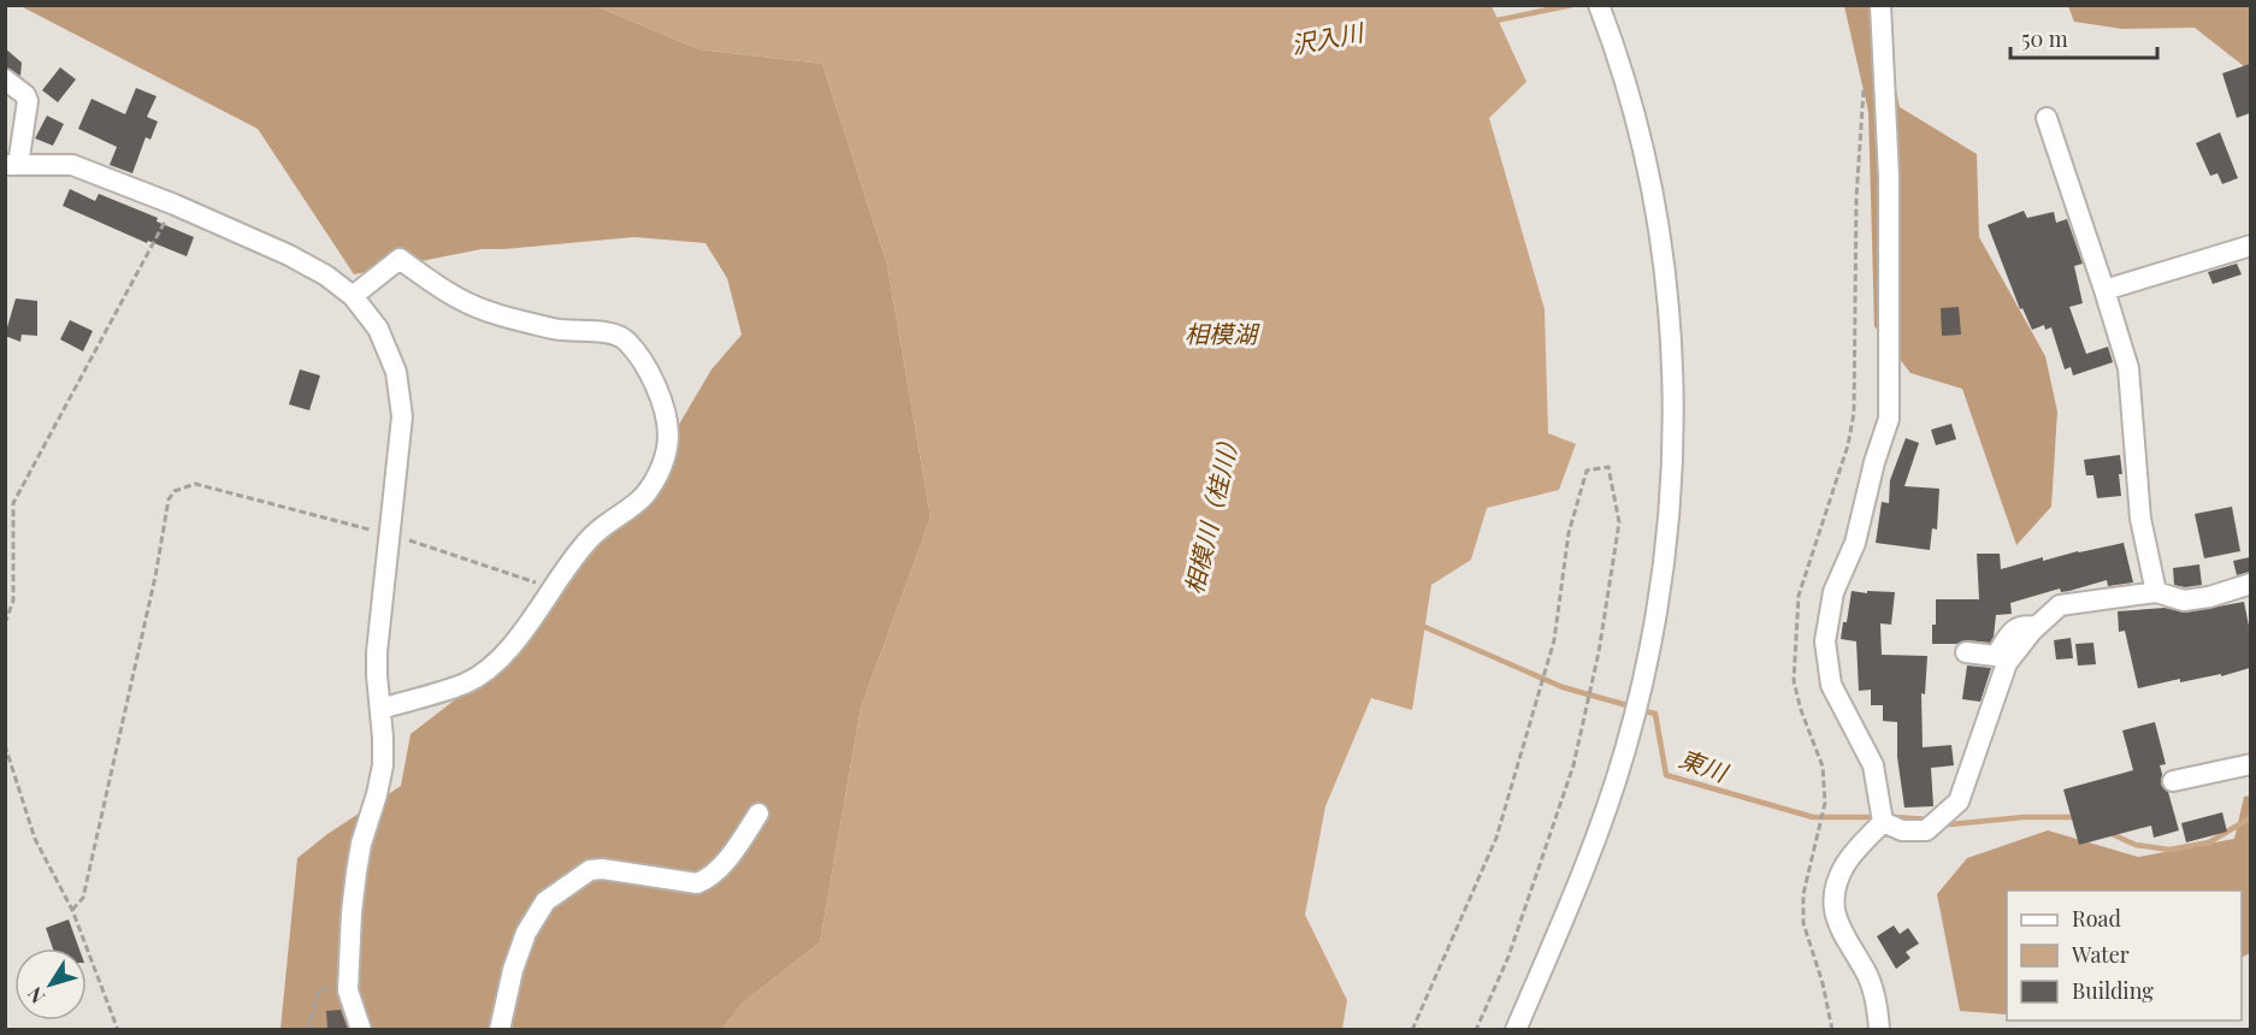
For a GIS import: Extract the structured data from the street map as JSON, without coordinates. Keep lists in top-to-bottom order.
{
  "water": [
    "沢入川",
    "相模湖",
    "相模川（桂川）",
    "東川"
  ],
  "legend": ["Road", "Water", "Building"],
  "scale_bar": "50 m",
  "north": "bottom left"
}
